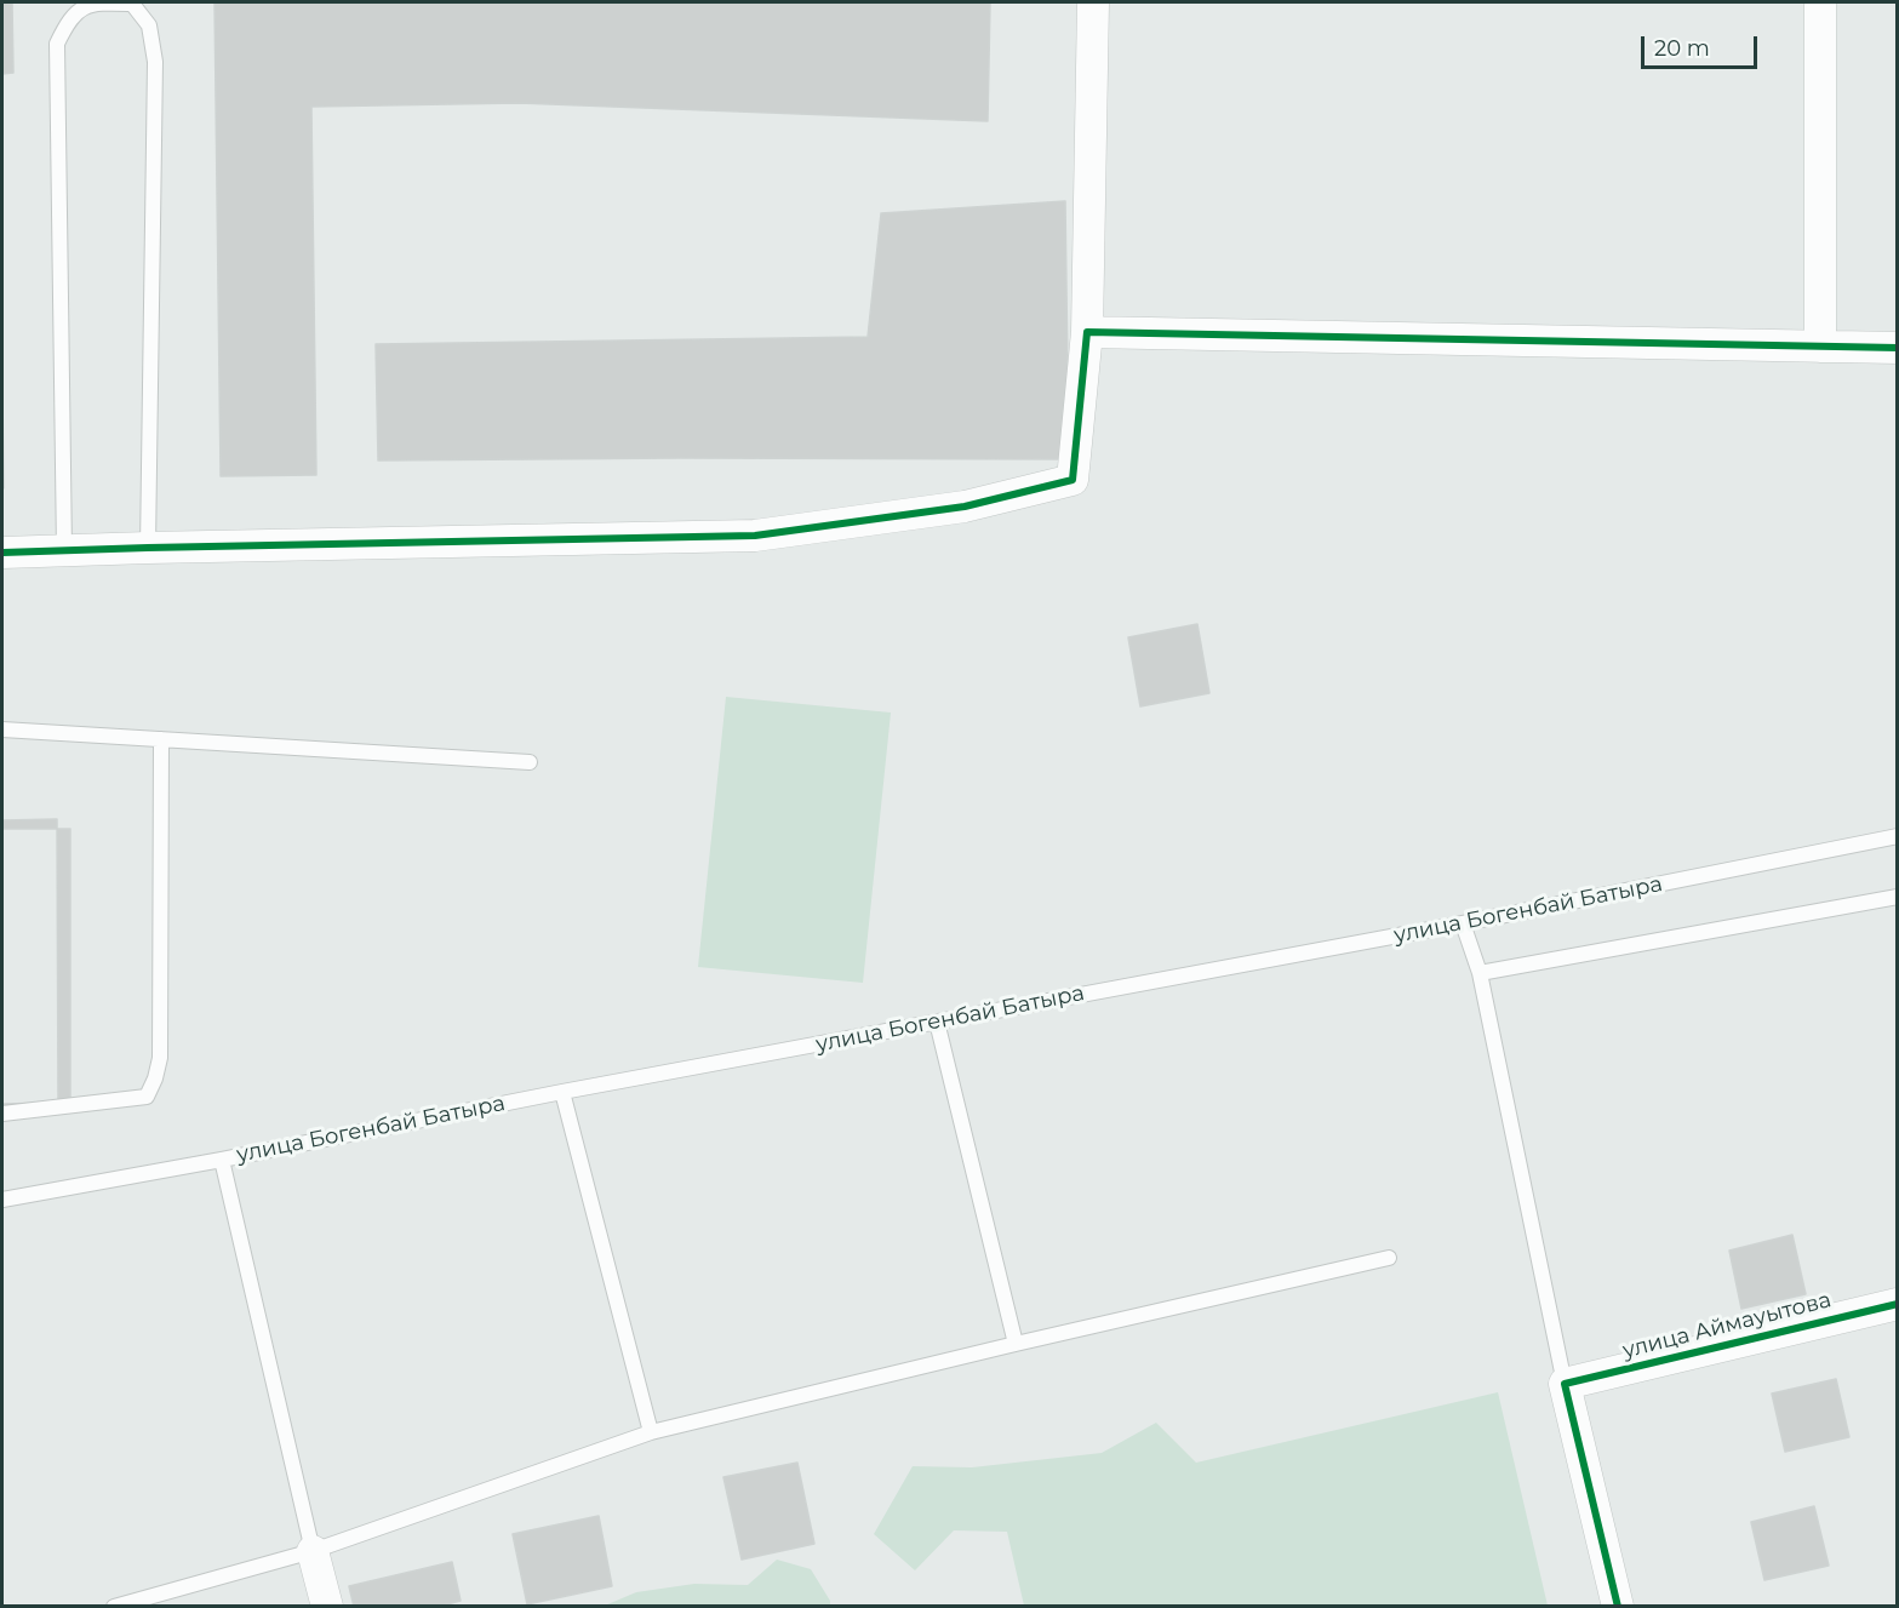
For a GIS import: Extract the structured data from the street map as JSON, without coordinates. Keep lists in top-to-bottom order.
{
  "streets": {
    "street": ["улица Аймауытова"],
    "lane": ["улица Богенбай Батыра"]
  },
  "scale_bar": "20 m"
}
